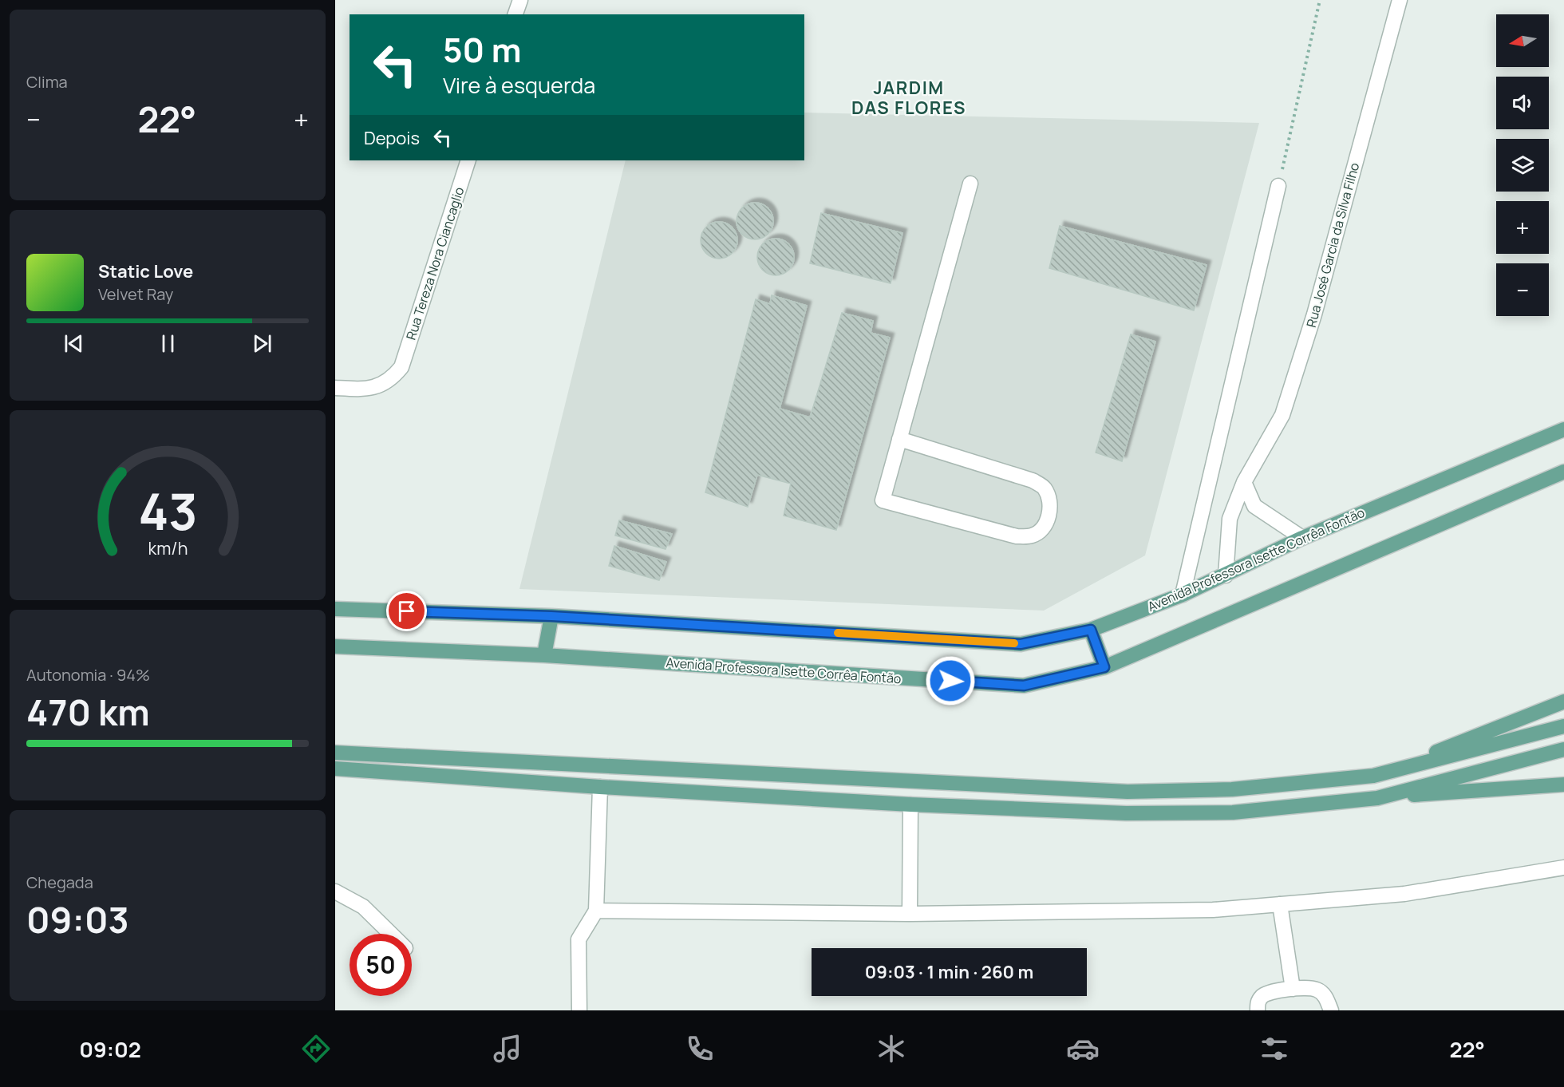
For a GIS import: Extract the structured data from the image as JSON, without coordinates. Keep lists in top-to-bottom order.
{
  "streets": {
    "main road": ["Avenida Professora Isette Corrêa Fontão"],
    "street": ["Rua José Garcia da Silva Filho", "Rua Tereza Nora Ciancaglio"]
  },
  "crossings": [
    ["Rua José Garcia da Silva Filho", "Avenida Professora Isette Corrêa Fontão"]
  ],
  "districts": ["JARDIM DAS FLORES"],
  "north": "left",
  "page": {
    "tile": [
      "Clima",
      ["Autonomia · 94%", "470 km"],
      ["Chegada", "09:03"]
    ],
    "map_buttons": ["+", "−"],
    "turn": ["50 m", "Vire à esquerda"],
    "heat": ["−", "22°", "+"],
    "then": "Depois",
    "song": ["Static Love", "Velvet Ray"],
    "limit": "50",
    "trip": "09:03 · 1 min · 260 m",
    "tabs": ["09:02", "22°"],
    "gauge": ["43", "km/h"]
  }
}
